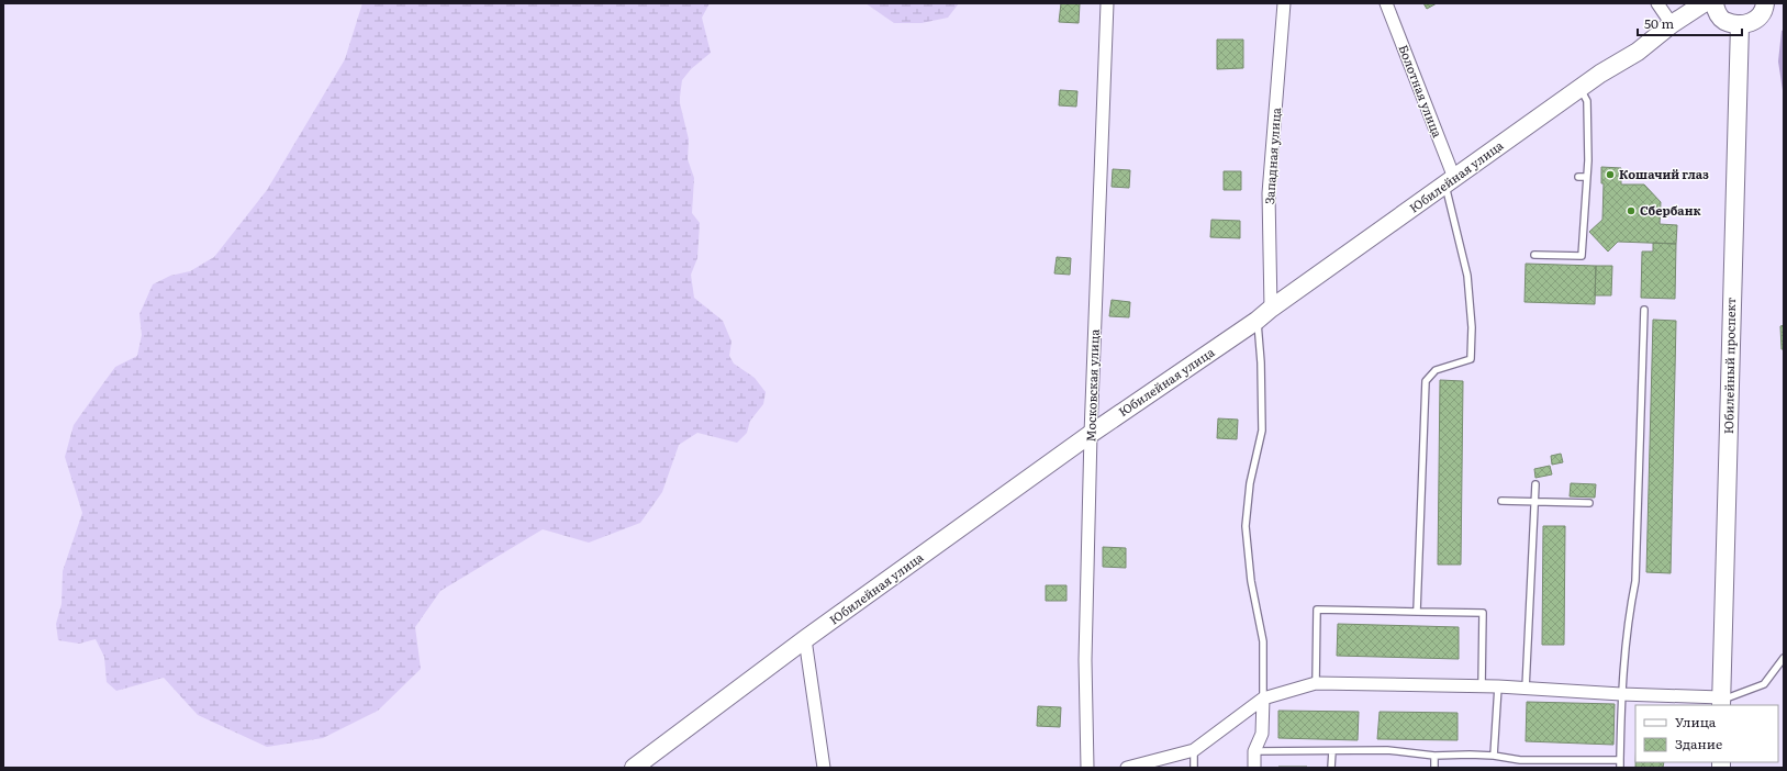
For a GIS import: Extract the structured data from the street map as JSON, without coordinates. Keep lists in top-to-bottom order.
{
  "streets": {
    "main road": ["Юбилейная улица", "Юбилейный проспект"],
    "street": ["Болотная улица", "Западная улица", "Московская улица"]
  },
  "crossings": [
    ["Болотная улица", "Юбилейная улица"],
    ["Западная улица", "Юбилейная улица"],
    ["Юбилейная улица", "Московская улица"]
  ],
  "places": ["Кошачий глаз", "Сбербанк"],
  "legend": ["Улица", "Здание"],
  "scale_bar": "50 m"
}
